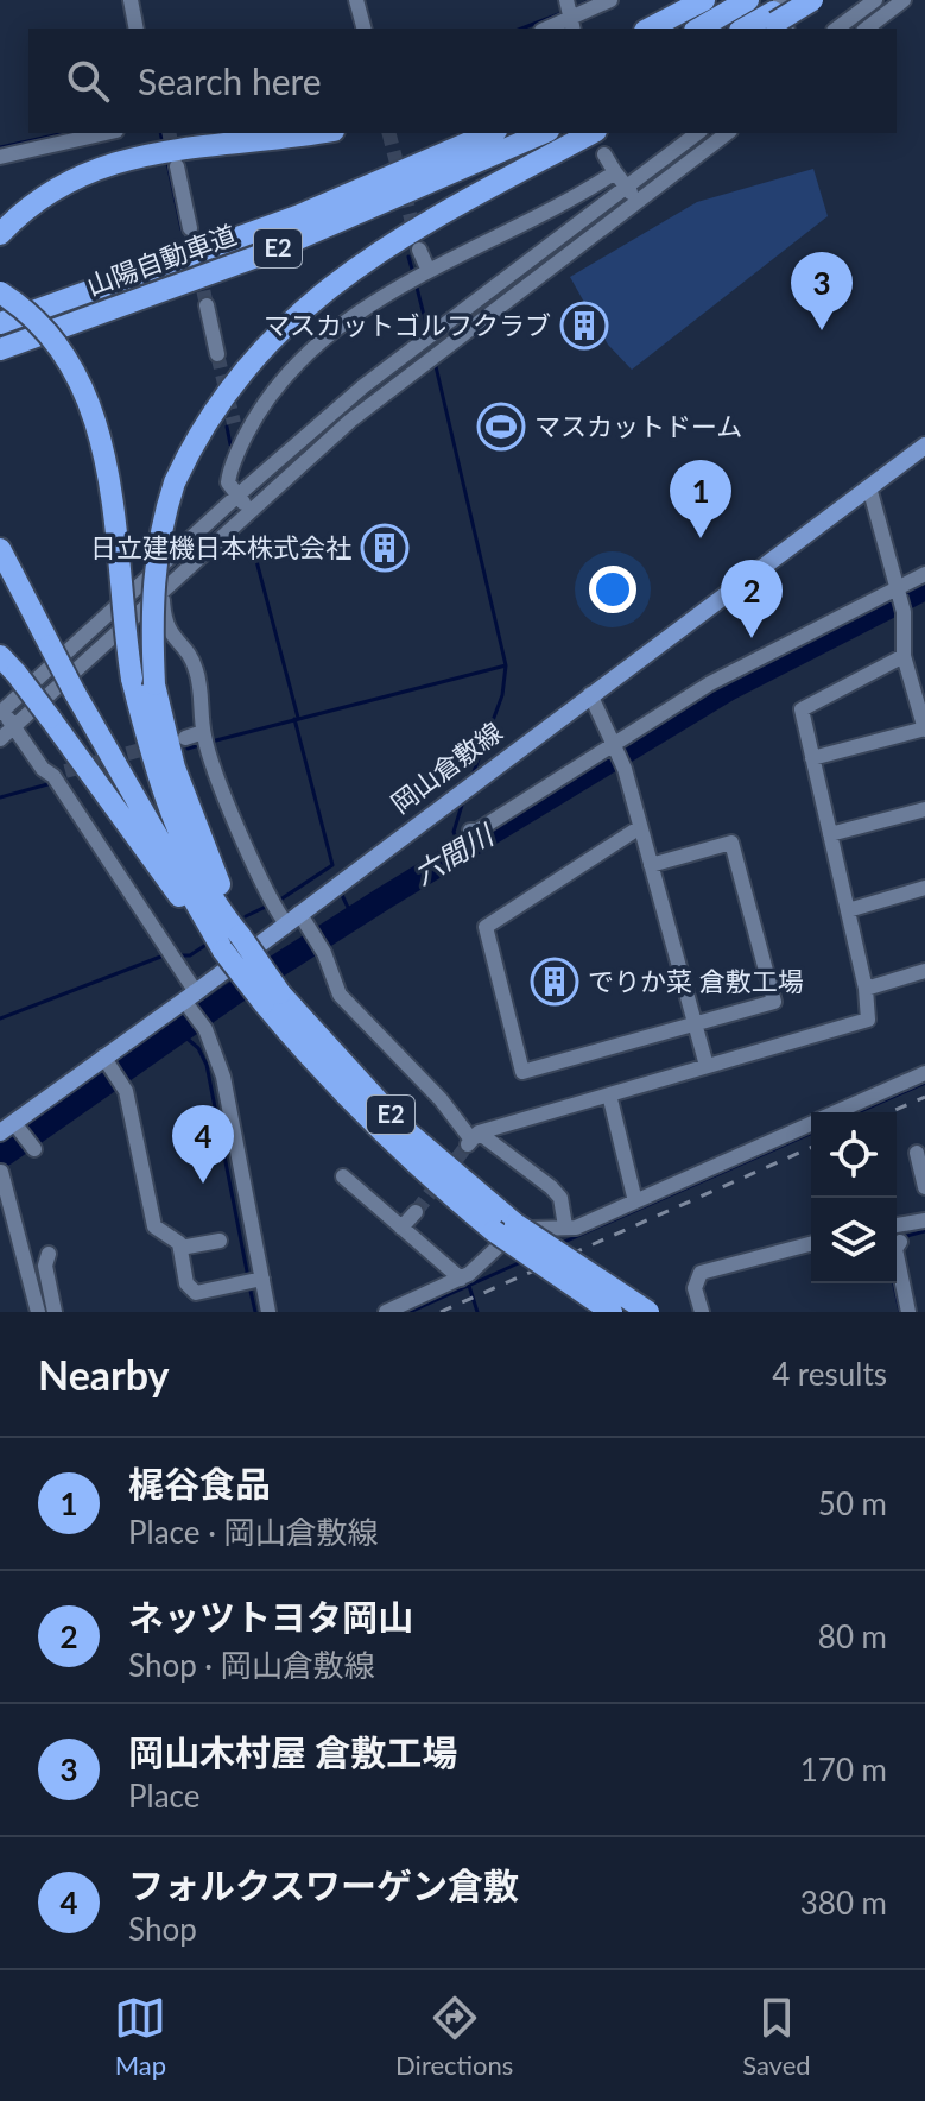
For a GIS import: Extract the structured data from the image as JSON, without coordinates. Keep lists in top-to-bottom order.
{
  "streets": {
    "highway": ["E2", "山陽自動車道"],
    "main road": ["岡山倉敷線"]
  },
  "water": ["六間川"],
  "places": {
    "building": ["マスカットゴルフクラブ", "日立建機日本株式会社", "でりか菜 倉敷工場"],
    "sports": ["マスカットドーム"]
  },
  "page": {
    "search": "Search here",
    "pins": [
      "3",
      "1",
      "2",
      "4"
    ],
    "heading": ["Nearby", "4 results"],
    "list": [
      {
        "mark": "1",
        "name": "梶谷食品",
        "note": "Place · 岡山倉敷線",
        "value": "50 m"
      },
      {
        "mark": "2",
        "name": "ネッツトヨタ岡山",
        "note": "Shop · 岡山倉敷線",
        "value": "80 m"
      },
      {
        "mark": "3",
        "name": "岡山木村屋 倉敷工場",
        "note": "Place",
        "value": "170 m"
      },
      {
        "mark": "4",
        "name": "フォルクスワーゲン倉敷",
        "note": "Shop",
        "value": "380 m"
      }
    ],
    "nav": ["Map", "Directions", "Saved"]
  }
}
